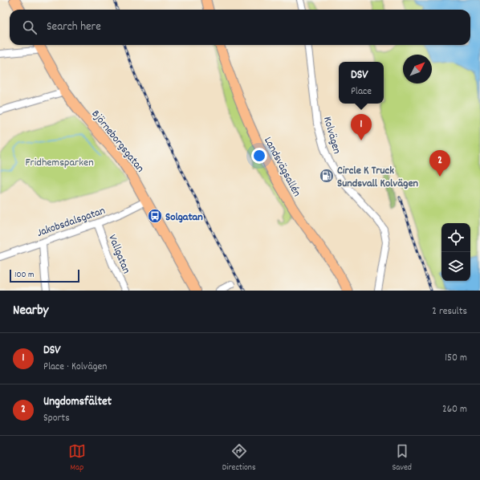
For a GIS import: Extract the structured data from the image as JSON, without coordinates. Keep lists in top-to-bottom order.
{
  "streets": {
    "highway": ["Björneborgsgatan"],
    "main road": ["Landsvägsallén"],
    "street": ["Kolvägen", "Jakobsdalsgatan", "Vallgatan"]
  },
  "crossings": [
    ["Björneborgsgatan", "Jakobsdalsgatan"],
    ["Jakobsdalsgatan", "Vallgatan"]
  ],
  "parks": ["Fridhemsparken"],
  "places": {
    "fuel station": ["Circle K Truck Sundsvall Kolvägen"],
    "bus stop": ["Solgatan"]
  },
  "scale_bar": "100 m",
  "north": "top right",
  "page": {
    "search": "Search here",
    "popup": ["DSV", "Place"],
    "pins": ["1", "2"],
    "scale": "100 m",
    "heading": ["Nearby", "2 results"],
    "list": [
      {
        "mark": "1",
        "name": "DSV",
        "note": "Place · Kolvägen",
        "value": "150 m"
      },
      {
        "mark": "2",
        "name": "Ungdomsfältet",
        "note": "Sports",
        "value": "260 m"
      }
    ],
    "nav": ["Map", "Directions", "Saved"]
  }
}
